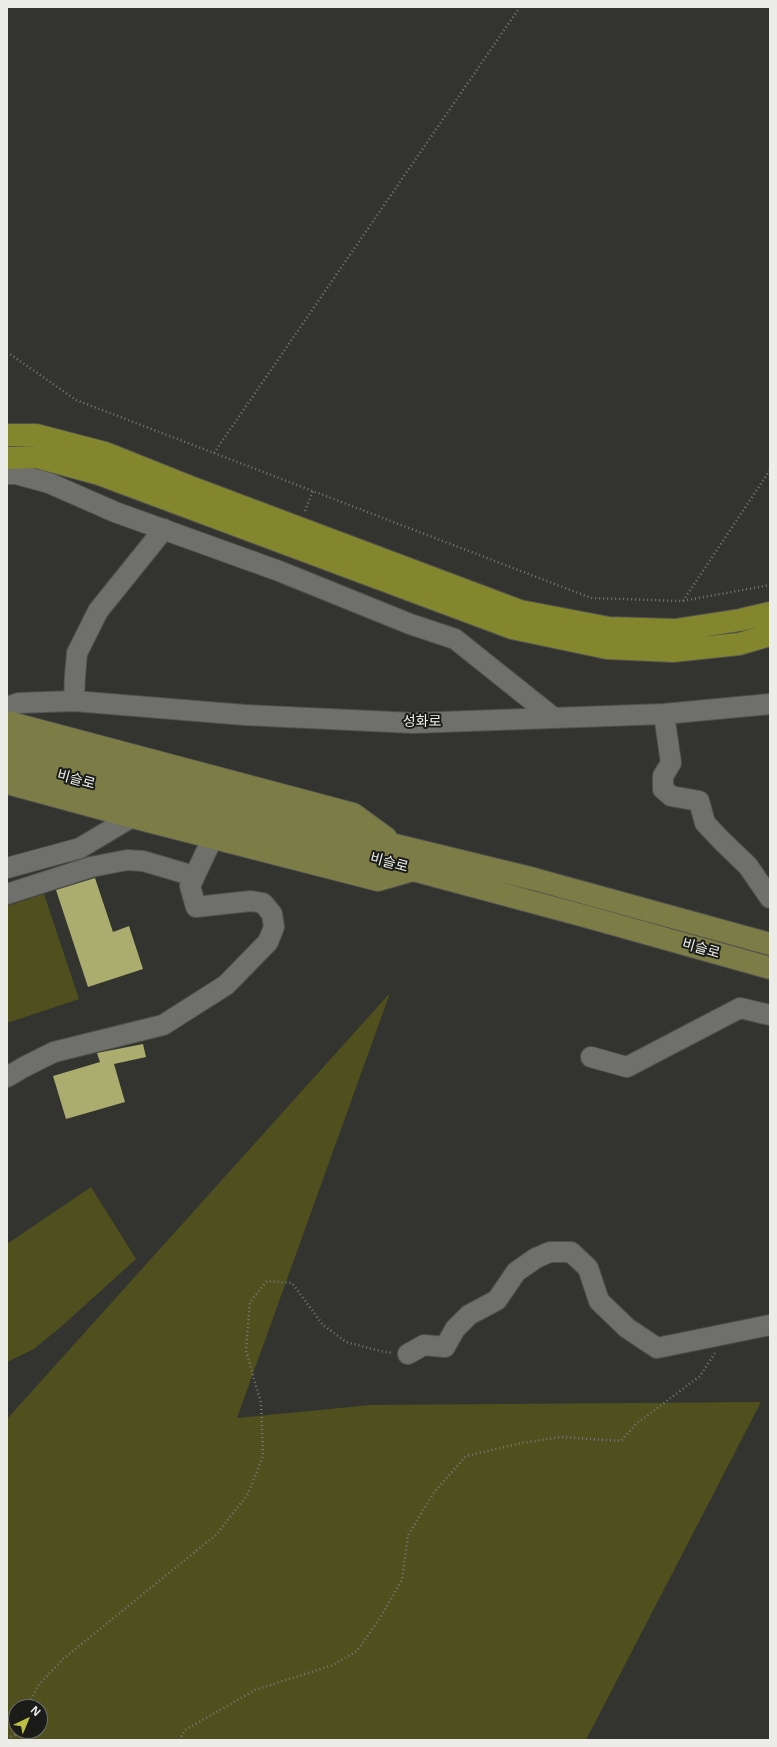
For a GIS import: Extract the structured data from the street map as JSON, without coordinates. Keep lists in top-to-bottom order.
{
  "streets": {
    "main road": ["비슬로"],
    "street": ["성화로"]
  },
  "north": "top right"
}
